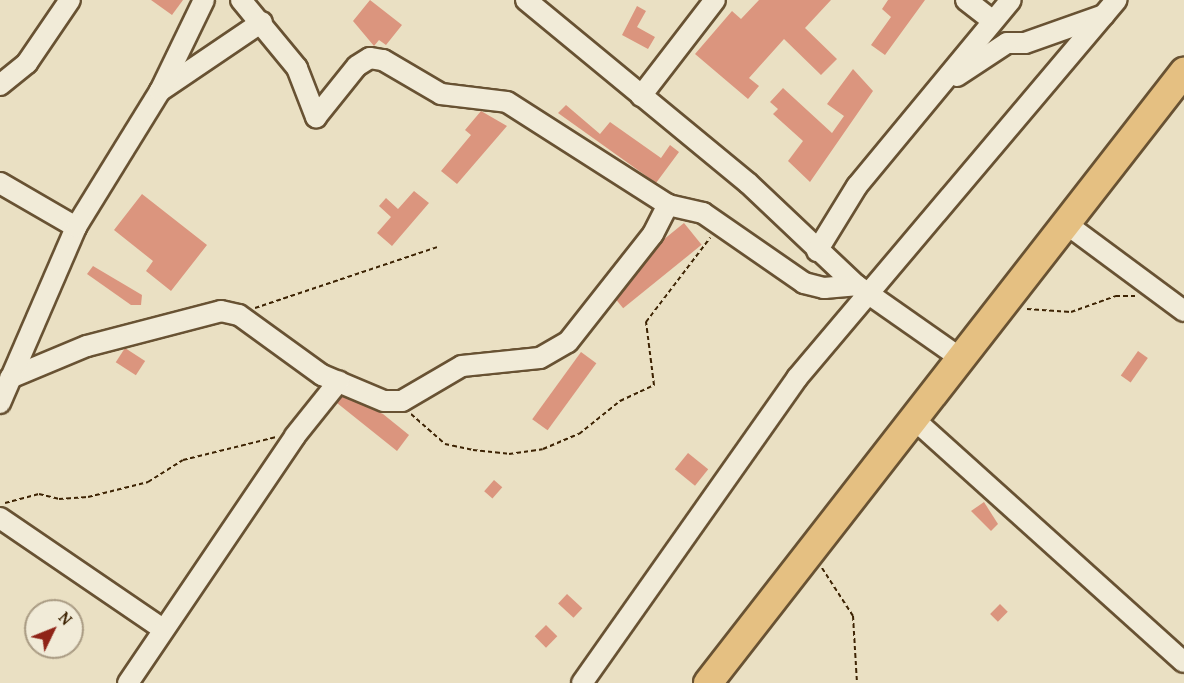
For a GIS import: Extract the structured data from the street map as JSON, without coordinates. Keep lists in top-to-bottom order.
{
  "north": "top right"
}
